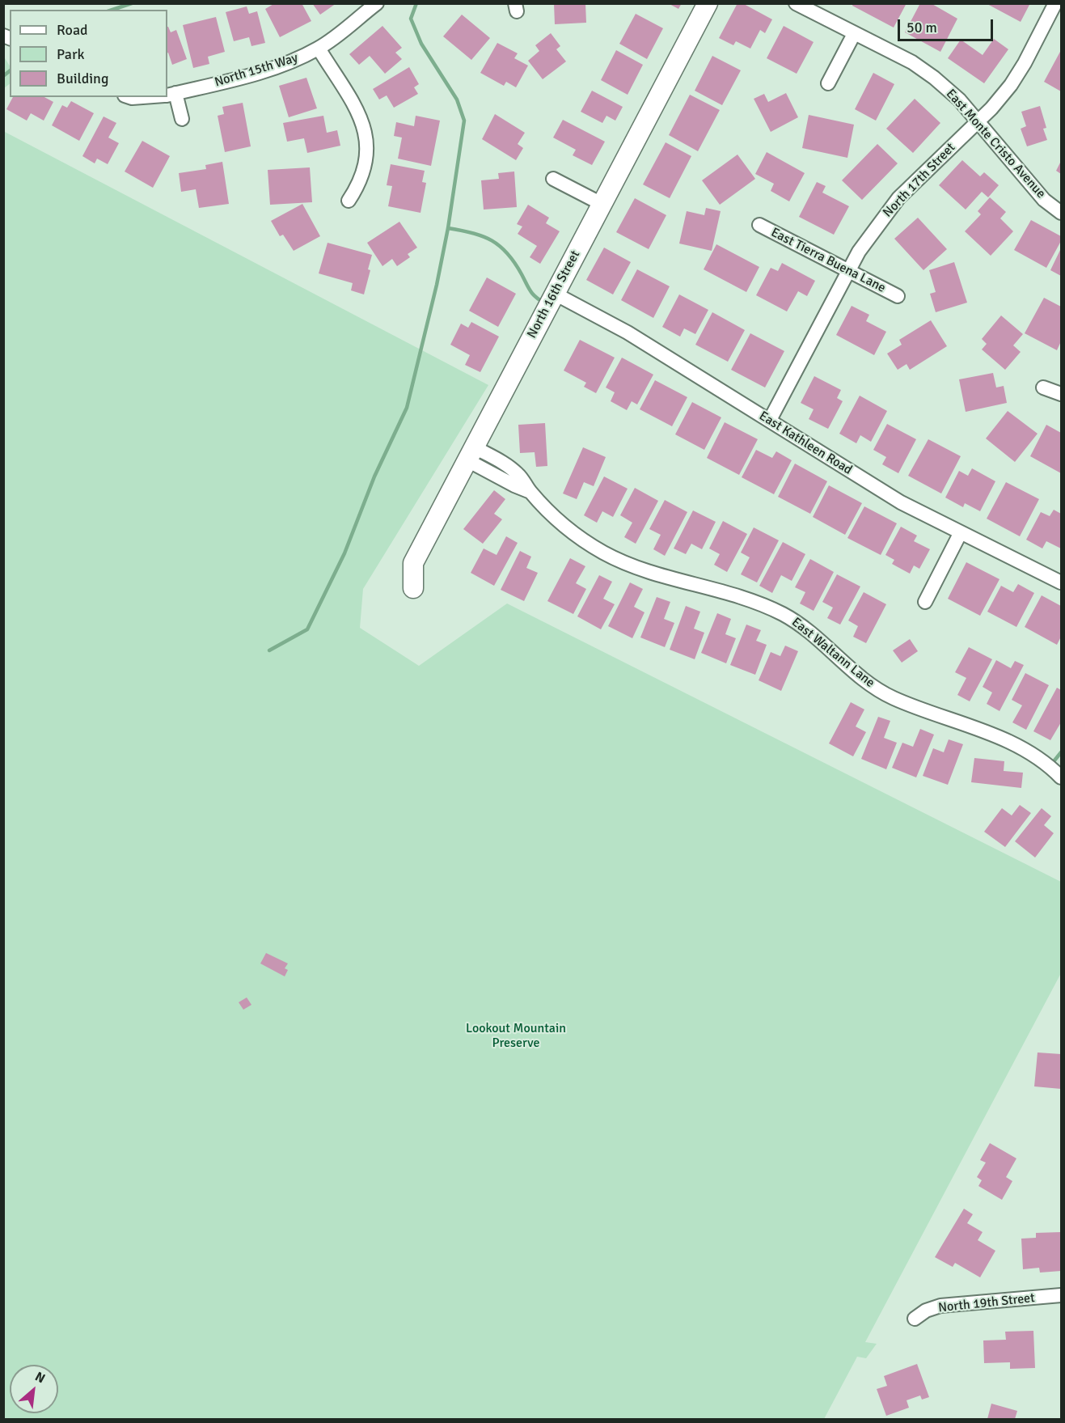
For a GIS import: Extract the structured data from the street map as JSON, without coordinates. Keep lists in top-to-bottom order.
{
  "streets": {
    "street": [
      "North 15th Way",
      "East Monte Cristo Avenue",
      "North 17th Street",
      "East Tierra Buena Lane",
      "North 16th Street",
      "East Kathleen Road",
      "East Waltann Lane",
      "North 19th Street"
    ]
  },
  "crossings": [
    ["East Monte Cristo Avenue", "North 17th Street"],
    ["North 17th Street", "East Tierra Buena Lane"],
    ["North 17th Street", "East Kathleen Road"],
    ["North 16th Street", "East Kathleen Road"],
    ["North 16th Street", "East Waltann Lane"]
  ],
  "parks": ["Lookout Mountain Preserve"],
  "legend": ["Road", "Park", "Building"],
  "scale_bar": "50 m",
  "north": "top right"
}
